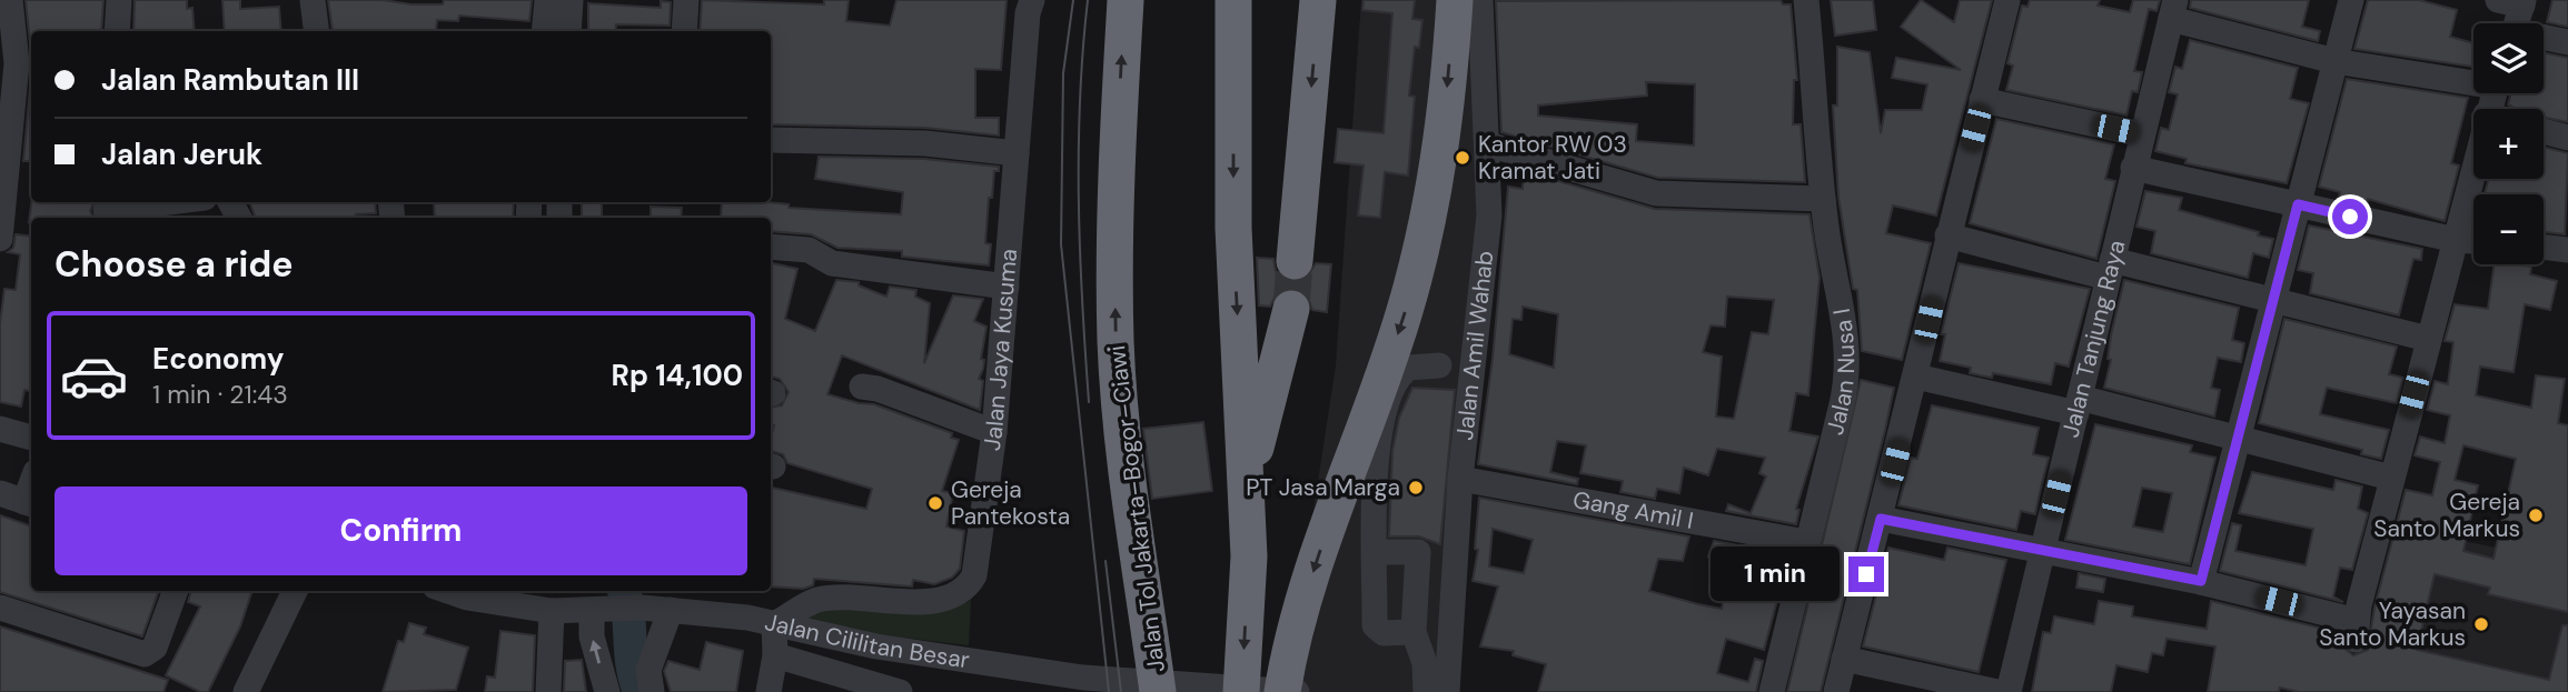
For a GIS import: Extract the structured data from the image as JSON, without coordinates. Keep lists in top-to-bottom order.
{
  "streets": {
    "highway": ["Jalan Tol Jakarta–Bogor–Ciawi"],
    "street": [
      "Jalan Tanjung Raya",
      "Jalan Amil Wahab",
      "Jalan Jaya Kusuma",
      "Jalan Nusa I",
      "Gang Amil I",
      "Jalan Cililitan Besar"
    ]
  },
  "crossings": [
    ["Jalan Amil Wahab", "Gang Amil I"],
    ["Jalan Jaya Kusuma", "Jalan Cililitan Besar"],
    ["Jalan Nusa I", "Gang Amil I"]
  ],
  "places": [
    "Kantor RW 03 Kramat Jati",
    "PT Jasa Marga",
    "Gereja Pantekosta",
    "Gereja Santo Markus",
    "Yayasan Santo Markus"
  ],
  "page": {
    "map_buttons": ["+", "−"],
    "banner": ["Jalan Rambutan III", "Jalan Jeruk"],
    "heading": "Choose a ride",
    "list": [
      {
        "name": "Economy",
        "note": "1 min · 21:43",
        "value": "Rp 14,100"
      }
    ],
    "buttons": "Confirm",
    "bubble": "1 min"
  }
}
